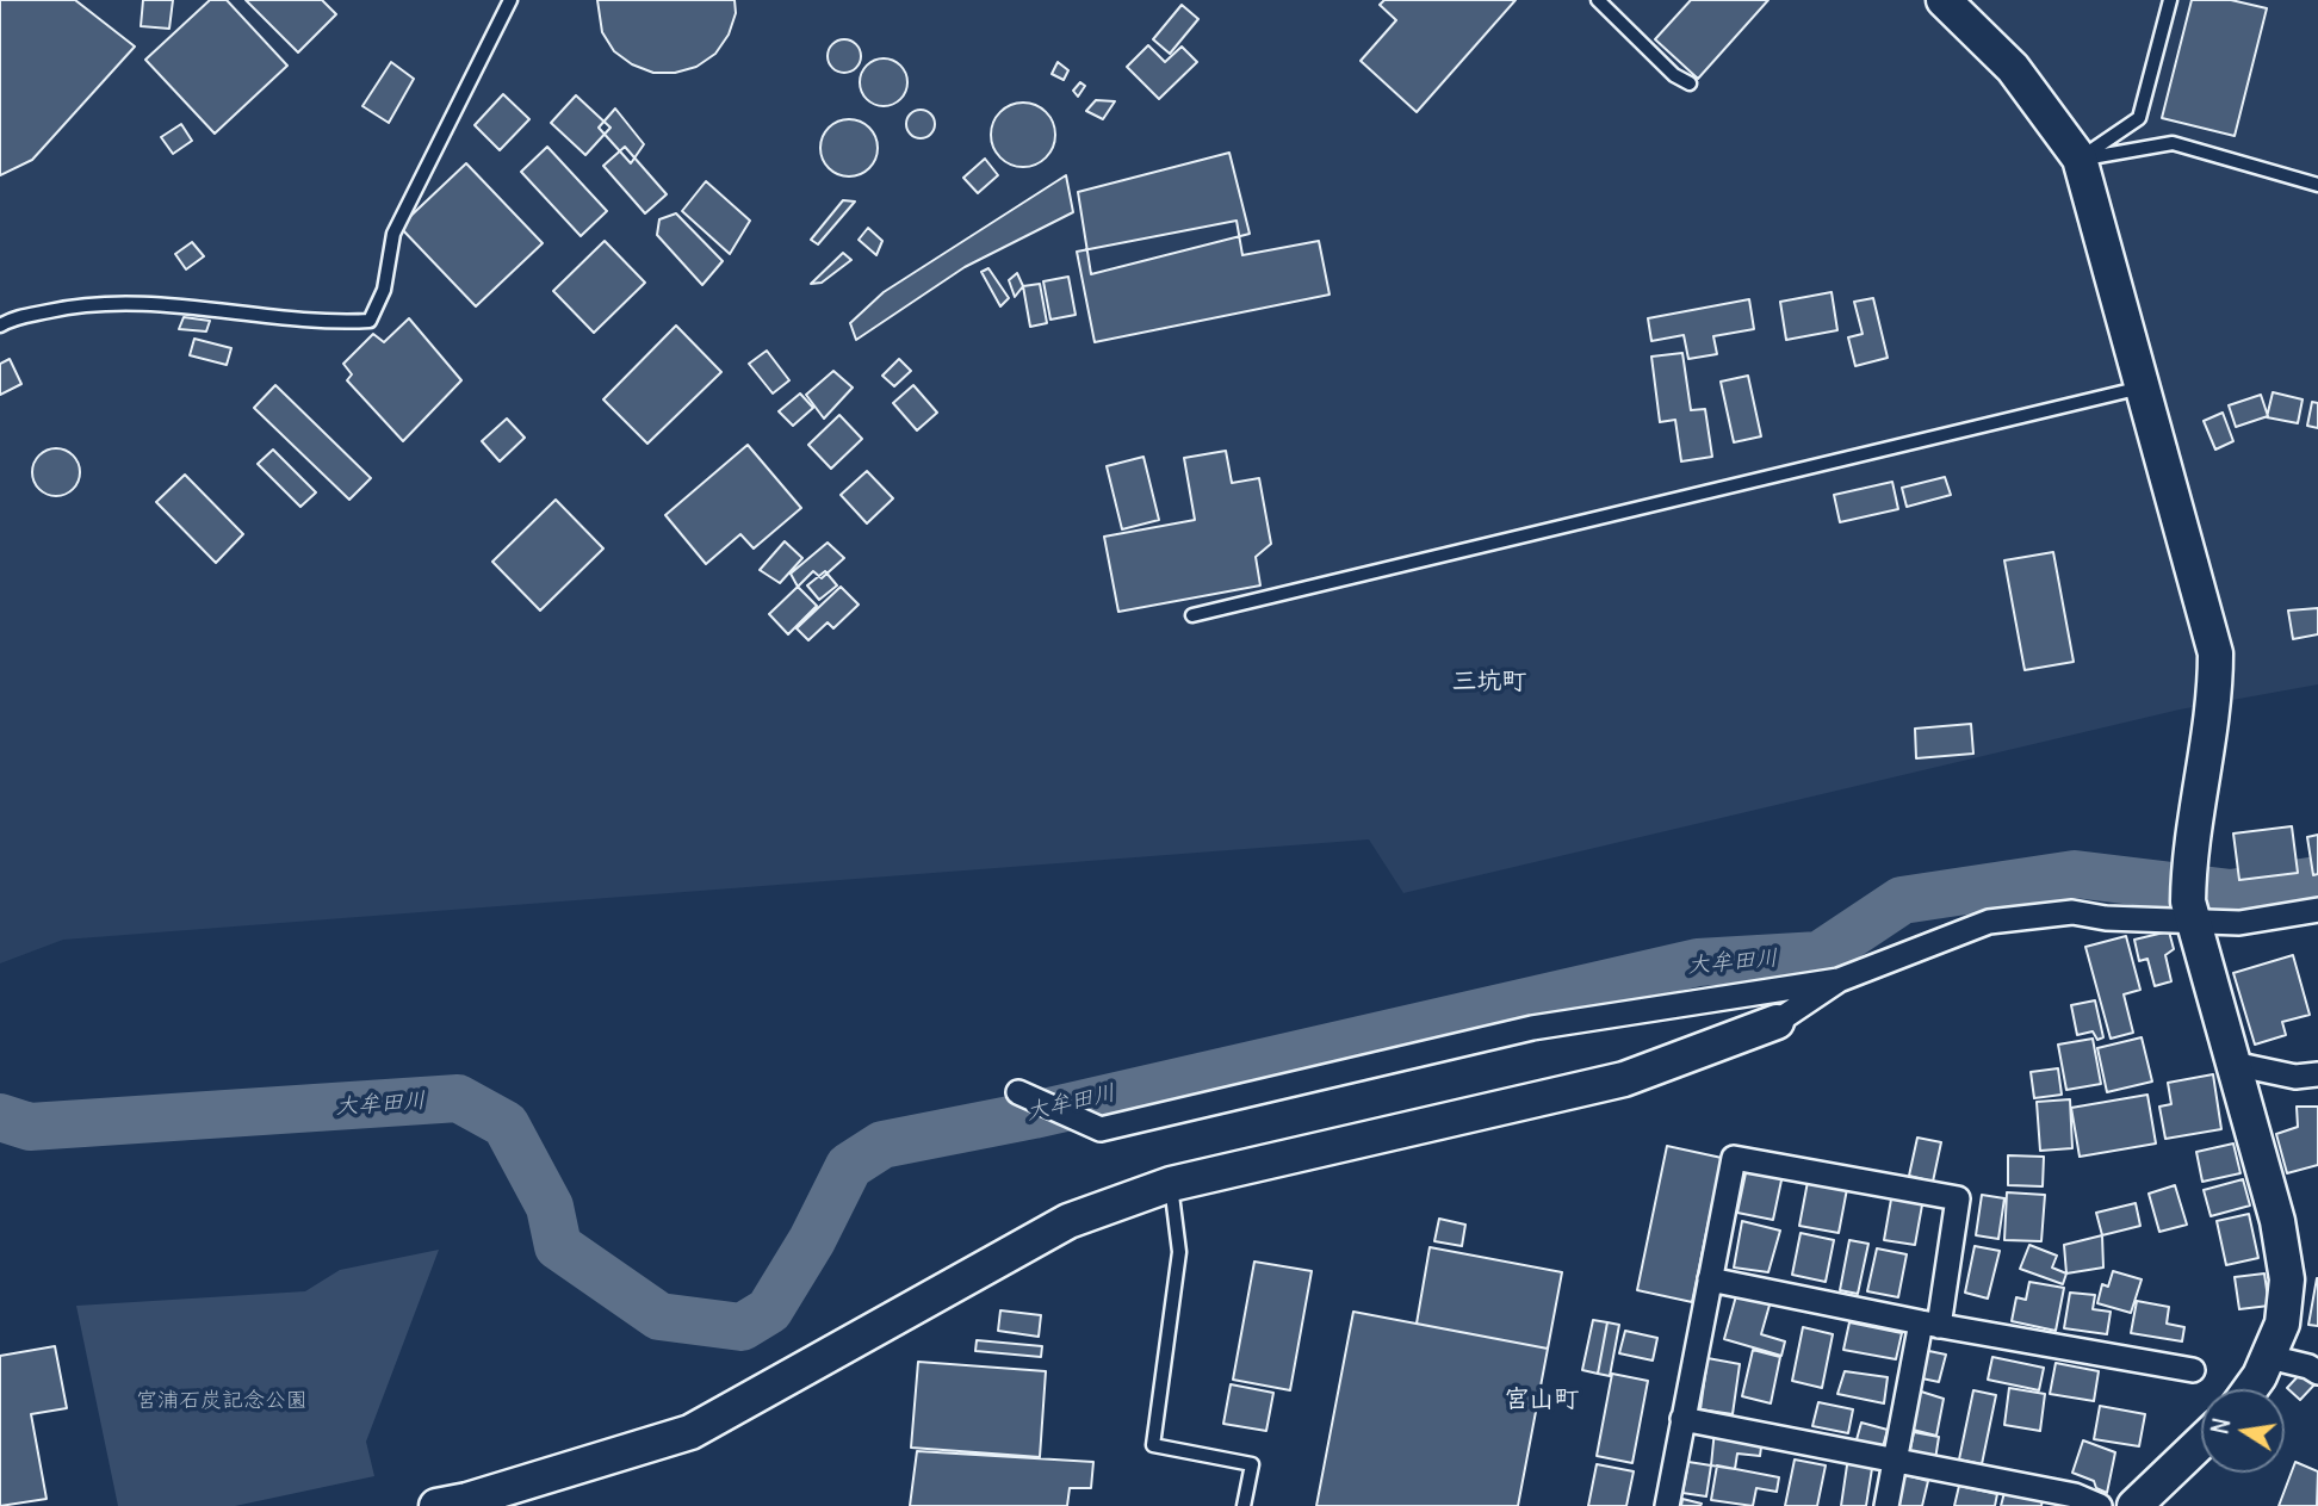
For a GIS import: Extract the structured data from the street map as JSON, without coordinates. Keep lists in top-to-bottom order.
{
  "districts": ["三坑町", "宮山町"],
  "water": ["大牟田川"],
  "parks": ["宮浦石炭記念公園"],
  "north": "left"
}
